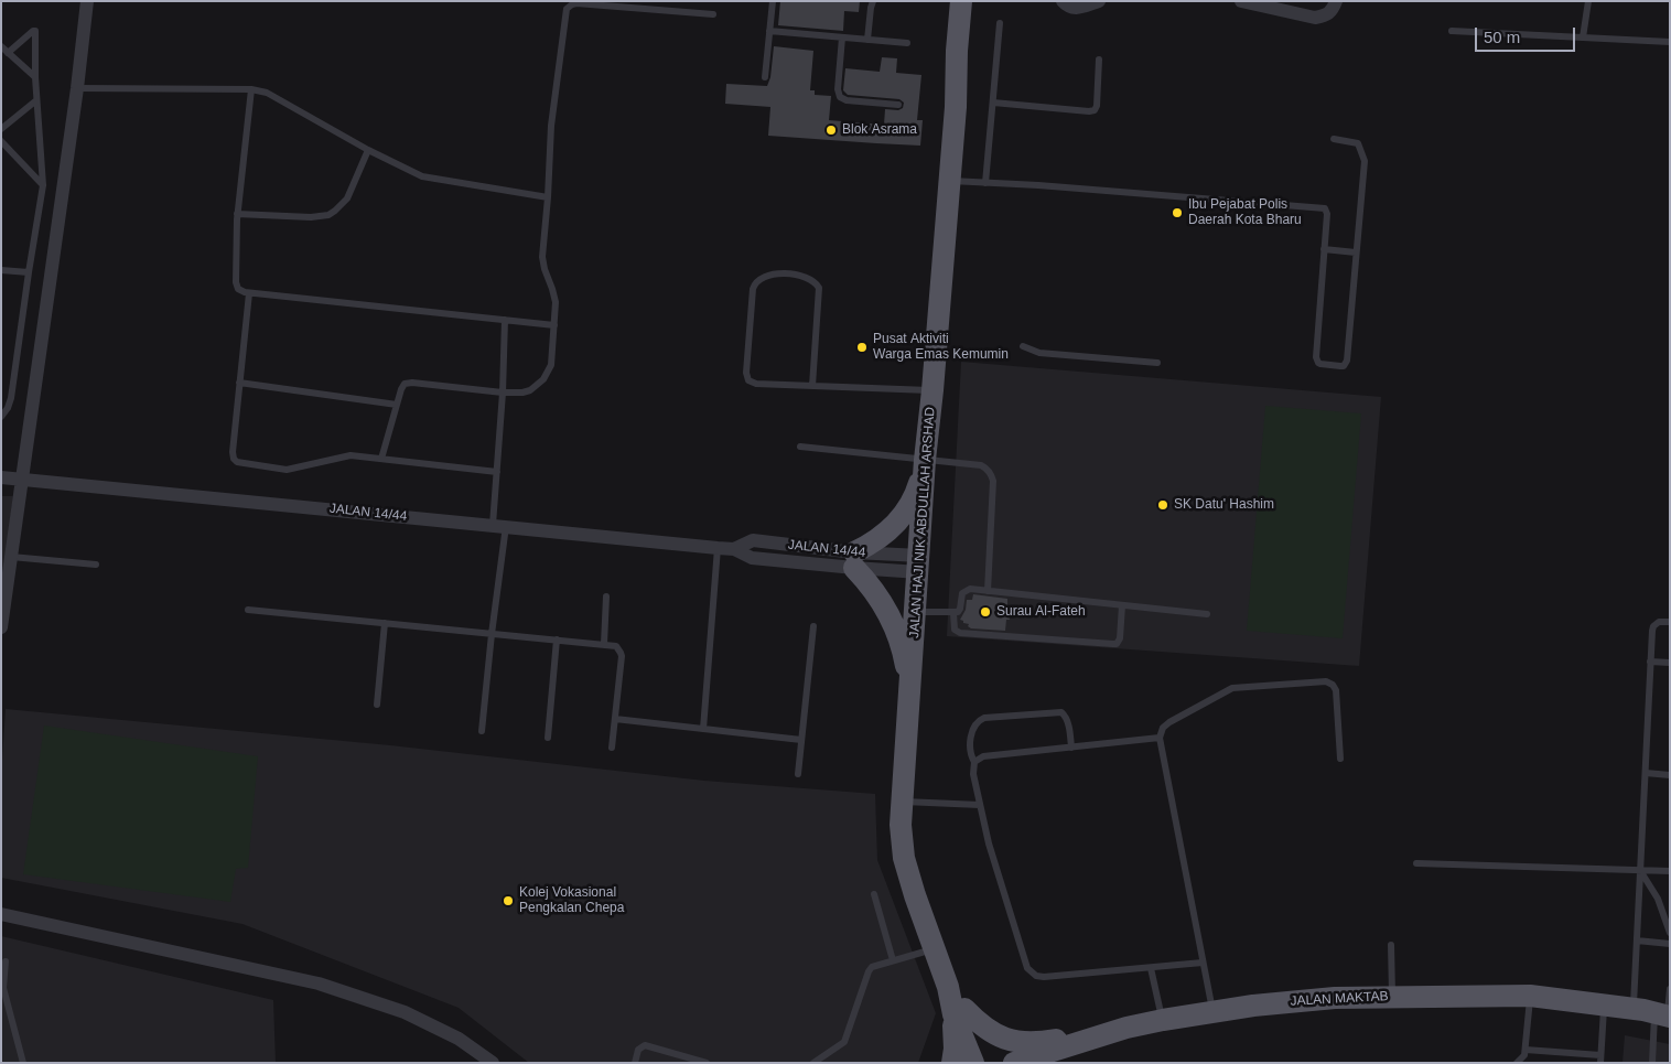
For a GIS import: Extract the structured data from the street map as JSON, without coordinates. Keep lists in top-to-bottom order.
{
  "streets": {
    "main road": ["JALAN HAJI NIK ABDULLAH ARSHAD", "JALAN MAKTAB"],
    "street": ["JALAN 14/44"]
  },
  "crossings": [
    ["JALAN 14/44", "JALAN HAJI NIK ABDULLAH ARSHAD"]
  ],
  "places": [
    "Blok Asrama",
    "Ibu Pejabat Polis Daerah Kota Bharu",
    "Pusat Aktiviti Warga Emas Kemumin",
    "SK Datu' Hashim",
    "Surau Al-Fateh",
    "Kolej Vokasional Pengkalan Chepa"
  ],
  "scale_bar": "50 m"
}
